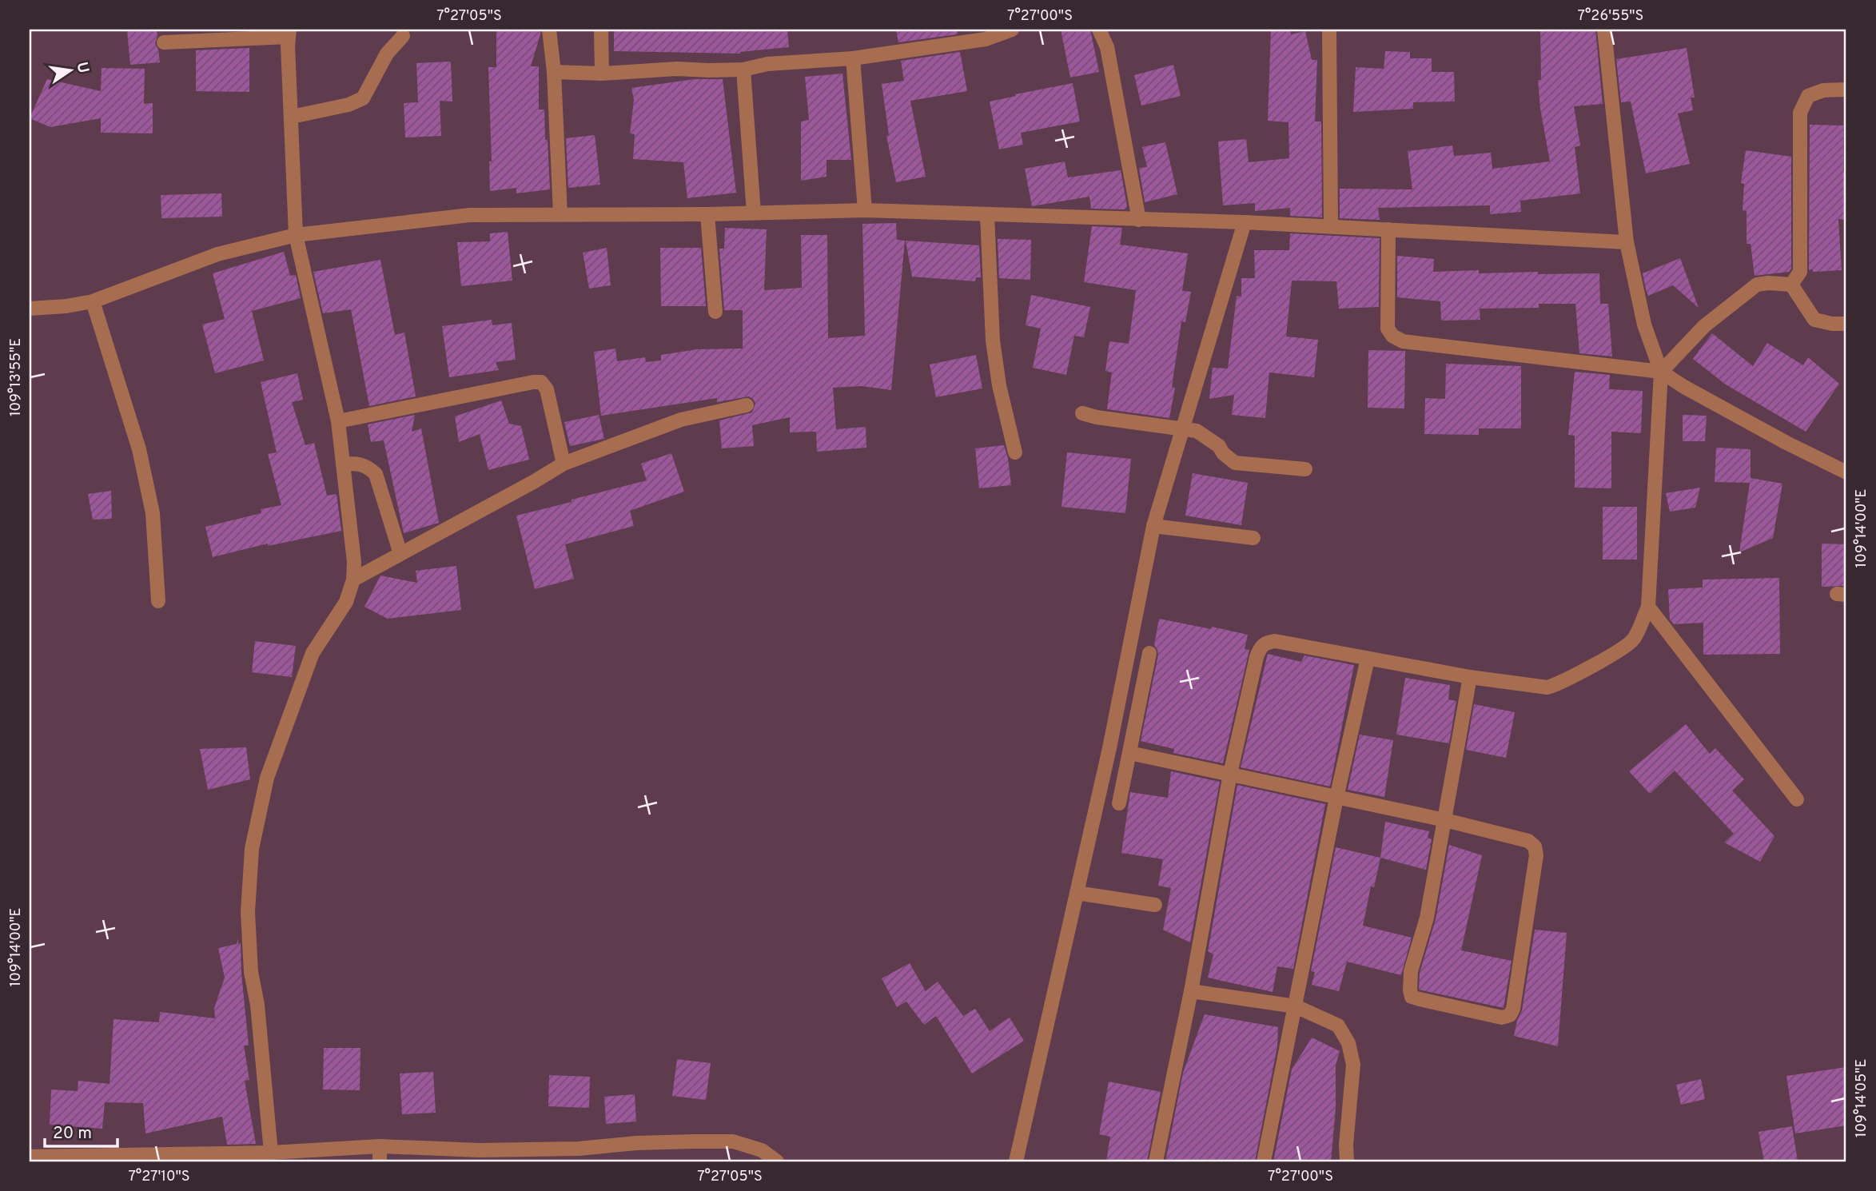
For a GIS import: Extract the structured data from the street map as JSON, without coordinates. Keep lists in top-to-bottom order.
{
  "scale_bar": "20 m",
  "north": "right",
  "coordinates": [
    "7°27'05\"S",
    "7°27'00\"S",
    "7°26'55\"S",
    "109°13'55\"E",
    "109°14'00\"E",
    "109°14'05\"E",
    "7°27'10\"S"
  ]
}
